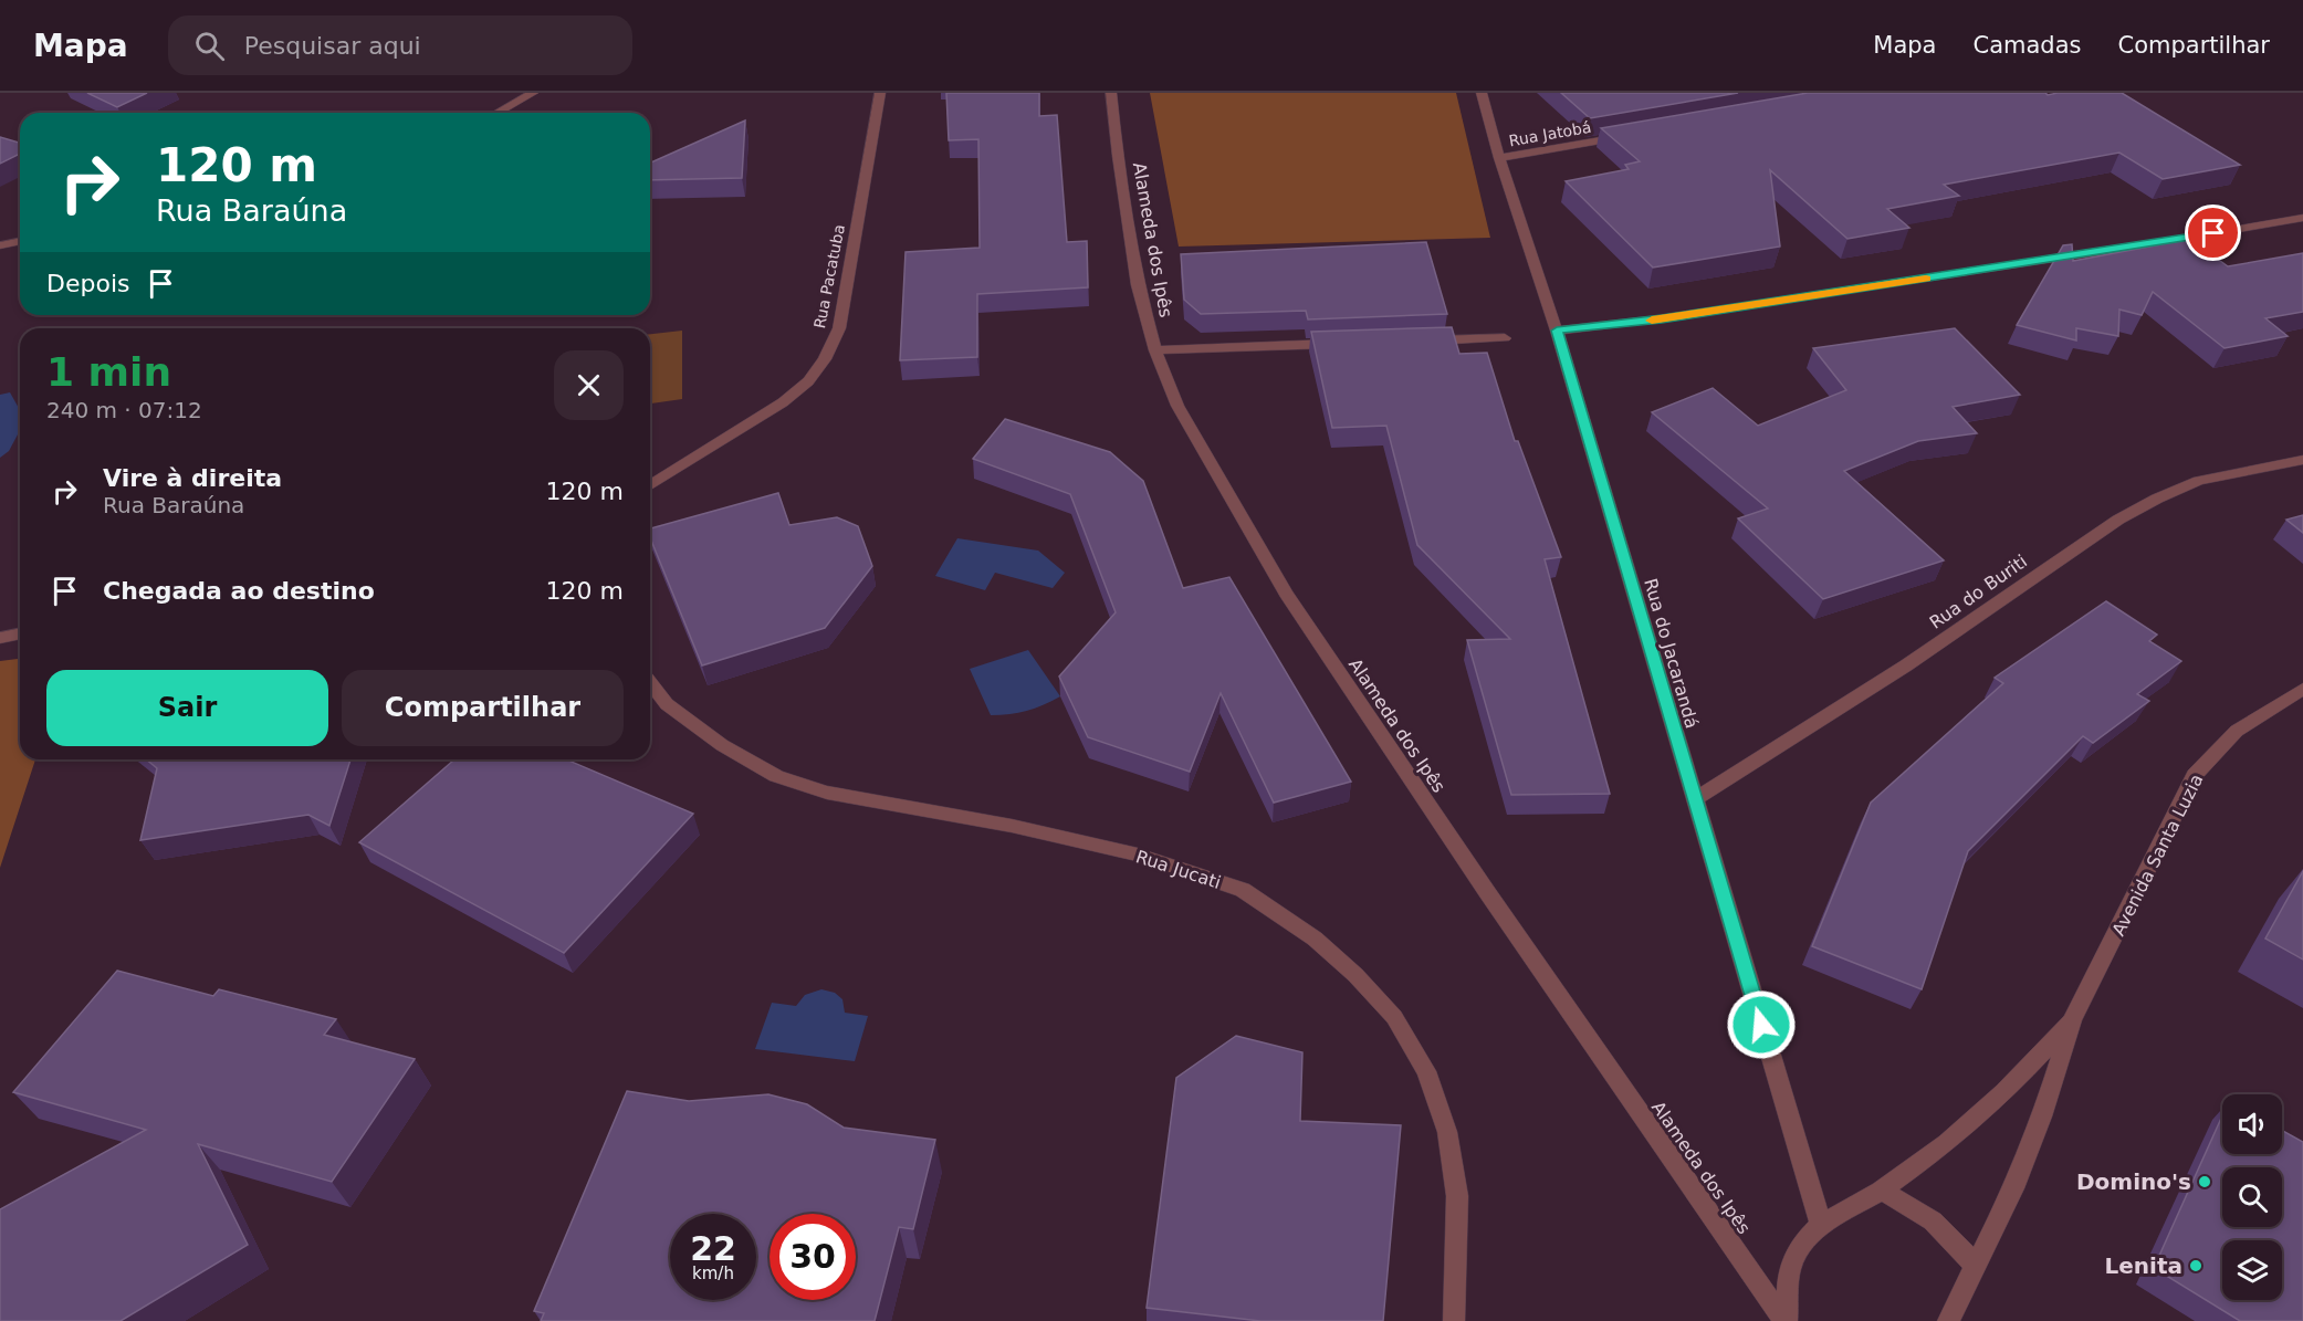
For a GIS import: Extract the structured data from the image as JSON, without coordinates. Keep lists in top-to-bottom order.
{
  "streets": {
    "street": [
      "Rua Jatobá",
      "Alameda dos Ipês",
      "Rua Pacatuba",
      "Rua do Buriti",
      "Rua do Jacarandá",
      "Avenida Santa Luzia",
      "Rua Jucati"
    ]
  },
  "crossings": [
    ["Rua Jatobá", "Rua do Jacarandá"],
    ["Alameda dos Ipês", "Avenida Santa Luzia"],
    ["Rua do Buriti", "Rua do Jacarandá"],
    ["Rua do Jacarandá", "Avenida Santa Luzia"]
  ],
  "places": ["Domino's", "Lenita"],
  "page": {
    "header": "Mapa",
    "search": "Pesquisar aqui",
    "nav": ["Mapa", "Camadas", "Compartilhar"],
    "turn": ["120 m", "Rua Baraúna"],
    "then": "Depois",
    "heading": ["1 min", "240 m · 07:12"],
    "list": [
      {
        "name": "Vire à direita",
        "note": "Rua Baraúna",
        "value": "120 m"
      },
      {
        "name": "Chegada ao destino",
        "value": "120 m"
      }
    ],
    "buttons": ["Sair", "Compartilhar"],
    "speed": "22 km/h",
    "limit": "30"
  }
}
